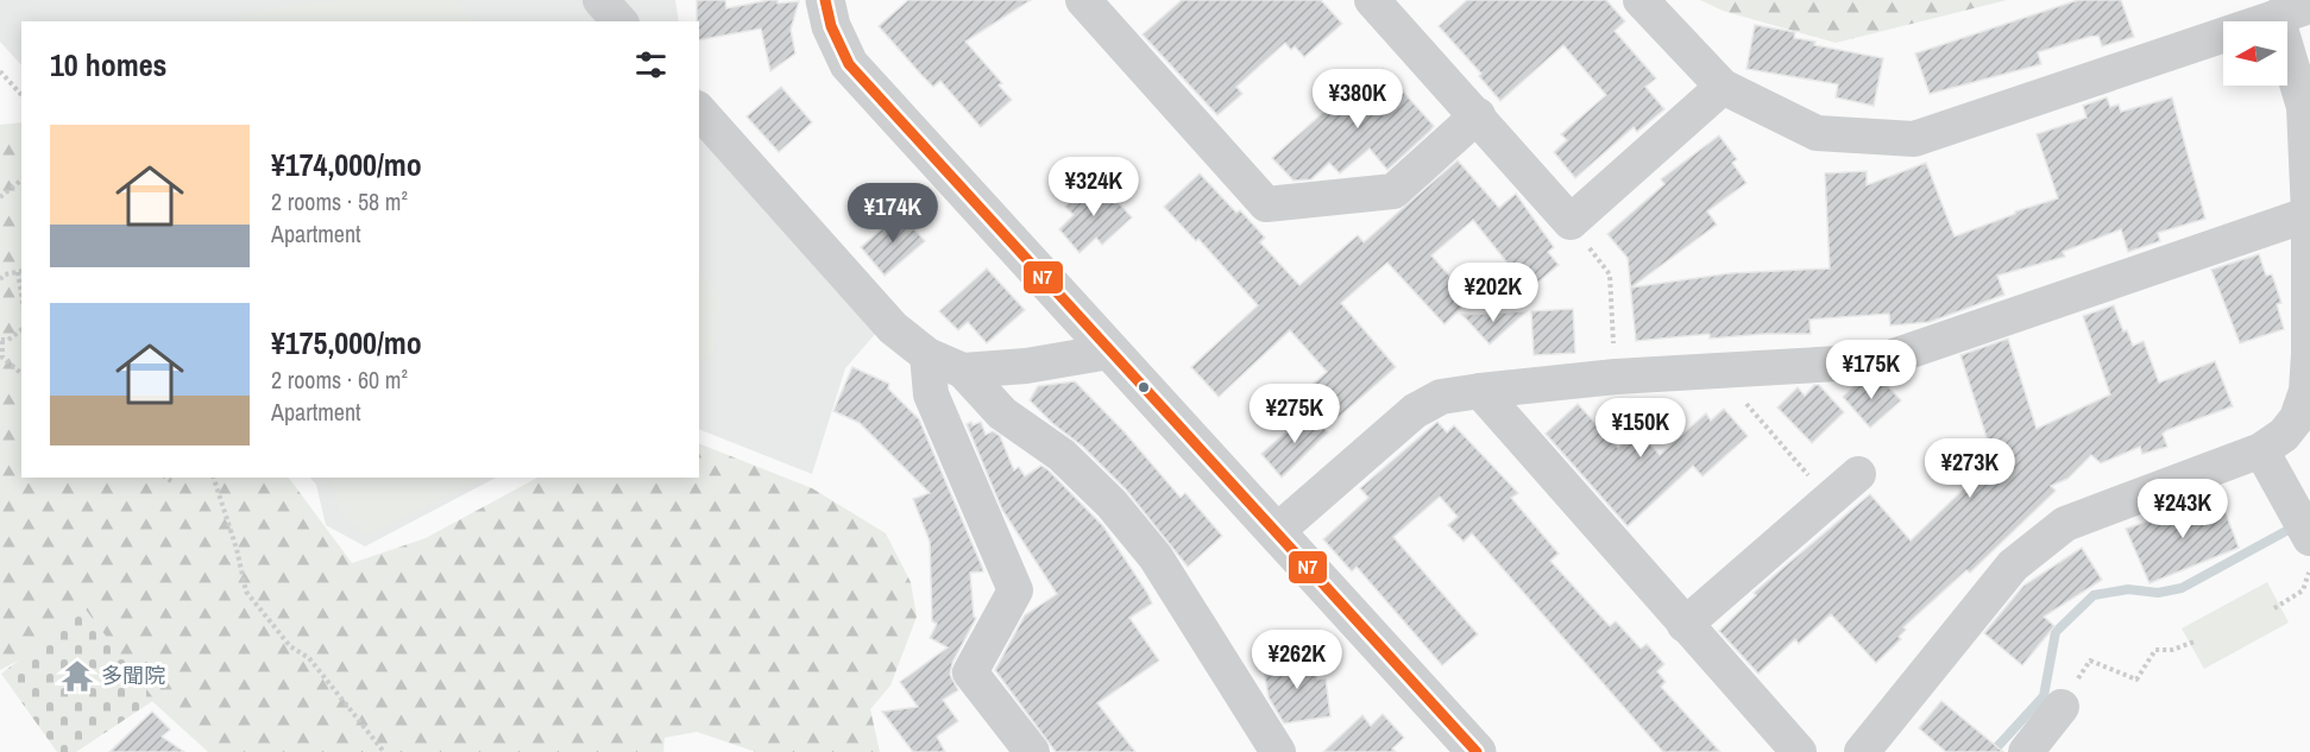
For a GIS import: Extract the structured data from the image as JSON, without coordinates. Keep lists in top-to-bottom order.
{
  "places": {
    "temple": ["多聞院"]
  },
  "lines": ["transit line N7"],
  "north": "left",
  "page": {
    "heading": "10 homes",
    "price": [
      "¥380K",
      "¥324K",
      "¥174K",
      "¥202K",
      "¥175K",
      "¥275K",
      "¥150K",
      "¥273K",
      "¥243K",
      "¥262K"
    ],
    "list": [
      {
        "name": "¥174,000/mo",
        "note": "2 rooms · 58 m² · Apartment"
      },
      {
        "name": "¥175,000/mo",
        "note": "2 rooms · 60 m² · Apartment"
      }
    ]
  }
}
